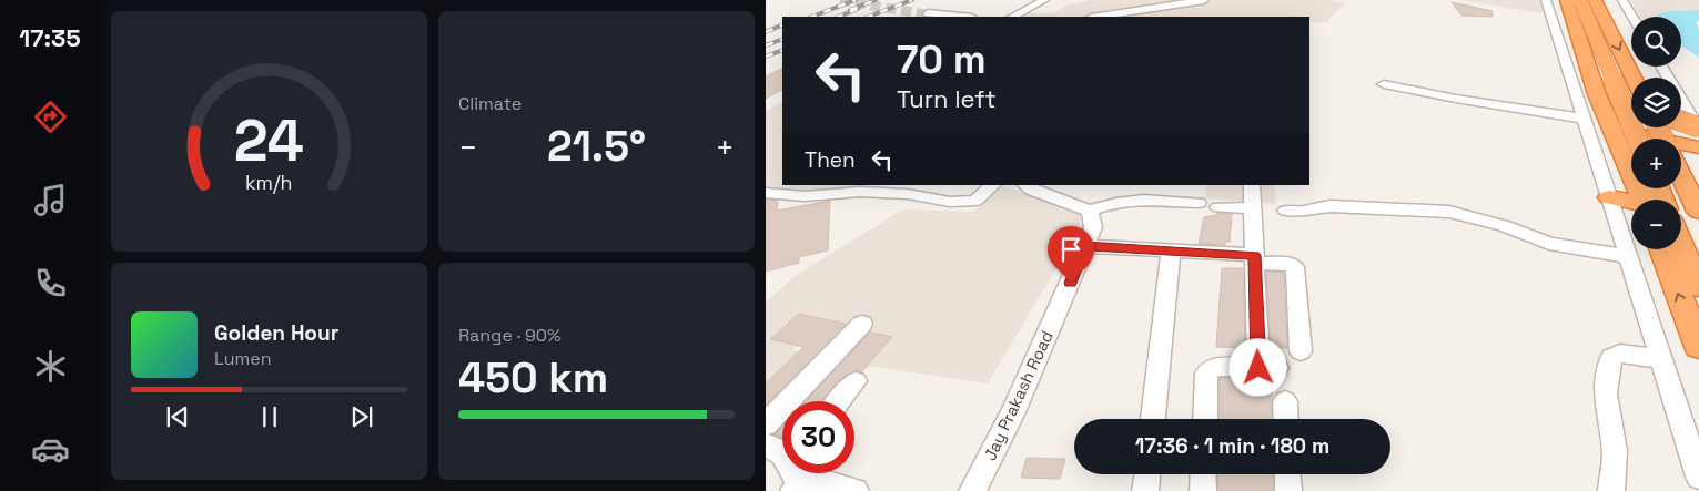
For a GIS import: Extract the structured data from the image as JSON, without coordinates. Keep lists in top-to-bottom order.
{
  "streets": {
    "street": ["Jay Prakash Road"]
  },
  "page": {
    "tabs": "17:35",
    "tile": [
      "Climate",
      ["Range · 90%", "450 km"]
    ],
    "map_buttons": ["+", "−"],
    "turn": ["70 m", "Turn left"],
    "heat": ["−", "21.5°", "+"],
    "then": "Then",
    "song": ["Golden Hour", "Lumen"],
    "limit": "30",
    "trip": "17:36 · 1 min · 180 m",
    "gauge": ["24", "km/h"]
  }
}
